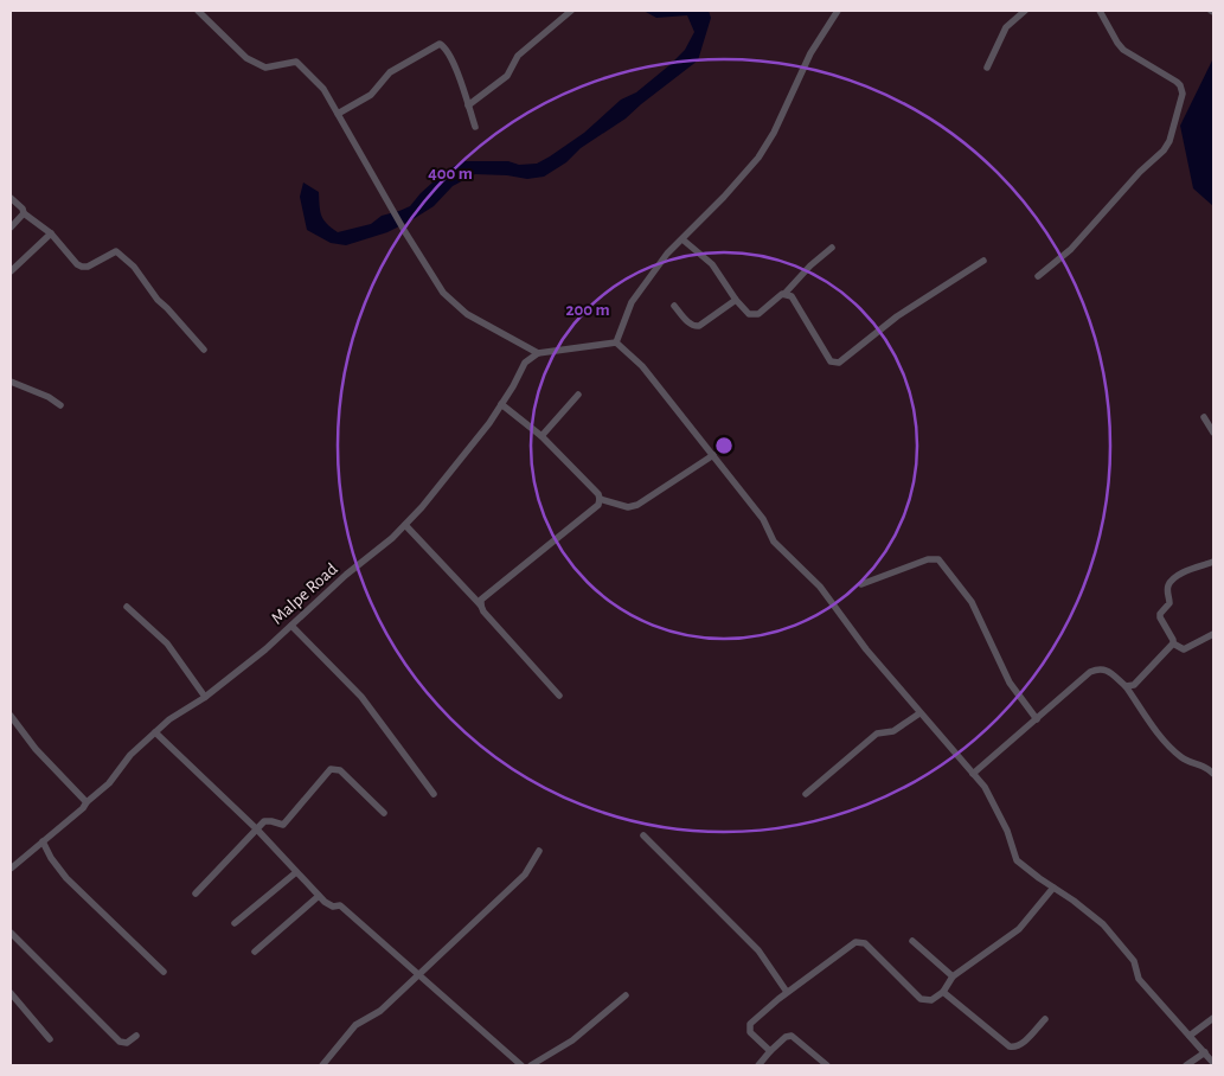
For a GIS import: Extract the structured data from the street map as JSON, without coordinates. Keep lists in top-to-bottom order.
{
  "streets": {
    "street": ["Malpe Road"]
  },
  "rings": ["400 m", "200 m"]
}
